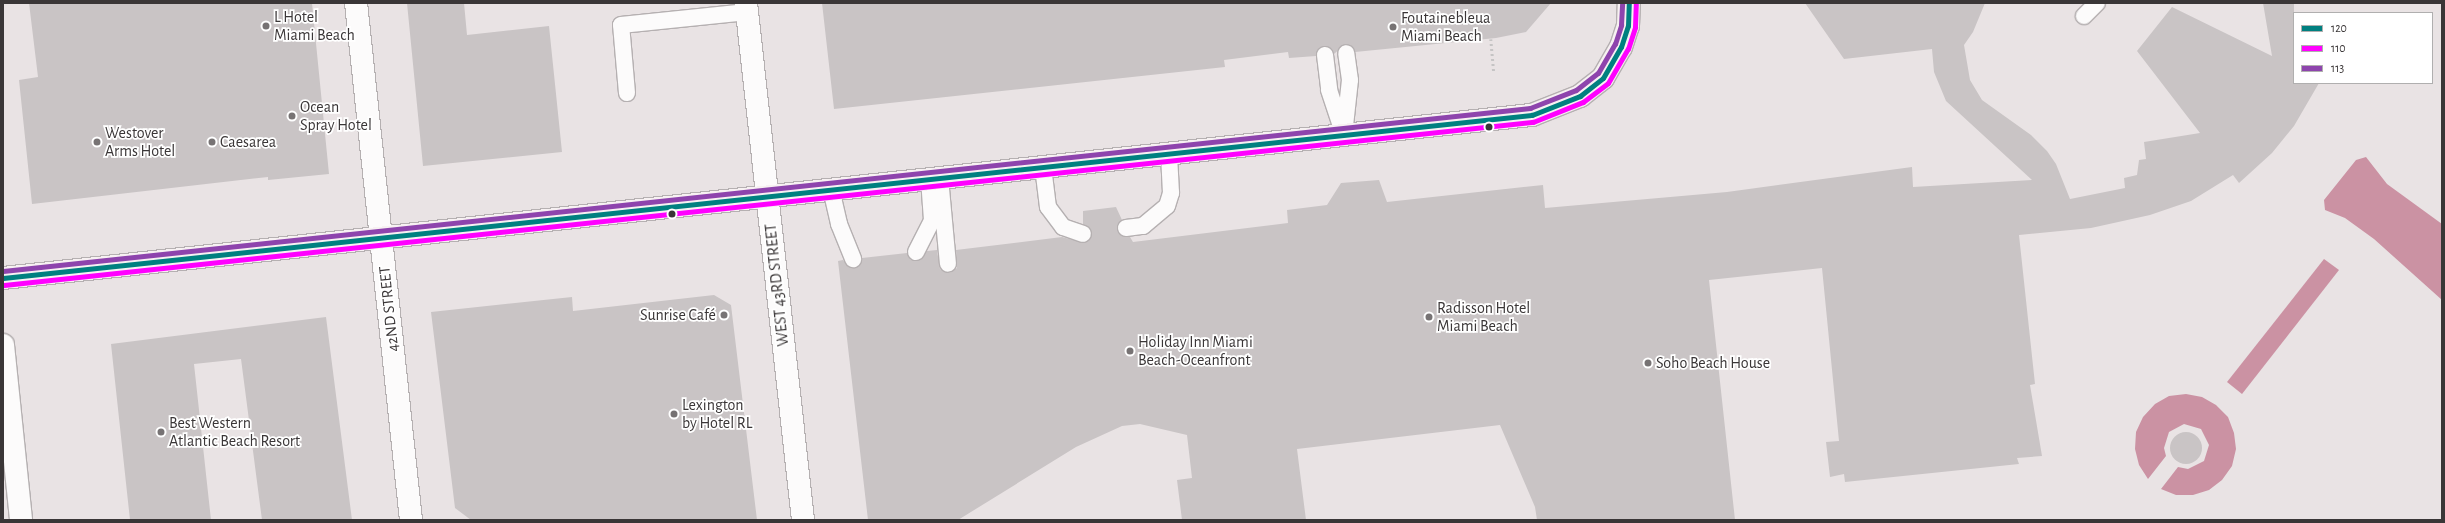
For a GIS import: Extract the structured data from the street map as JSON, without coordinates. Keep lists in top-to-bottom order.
{
  "streets": {
    "street": ["WEST 43RD STREET", "42ND STREET"]
  },
  "places": [
    "L Hotel Miami Beach",
    "Foutainebleua Miami Beach",
    "Ocean Spray Hotel",
    "Westover Arms Hotel",
    "Caesarea",
    "Sunrise Café",
    "Radisson Hotel Miami Beach",
    "Holiday Inn Miami Beach-Oceanfront",
    "Soho Beach House",
    "Lexington by Hotel RL",
    "Best Western Atlantic Beach Resort"
  ],
  "lines": ["transit line 120", "transit line 110", "transit line 113"],
  "legend": ["120", "110", "113"]
}
